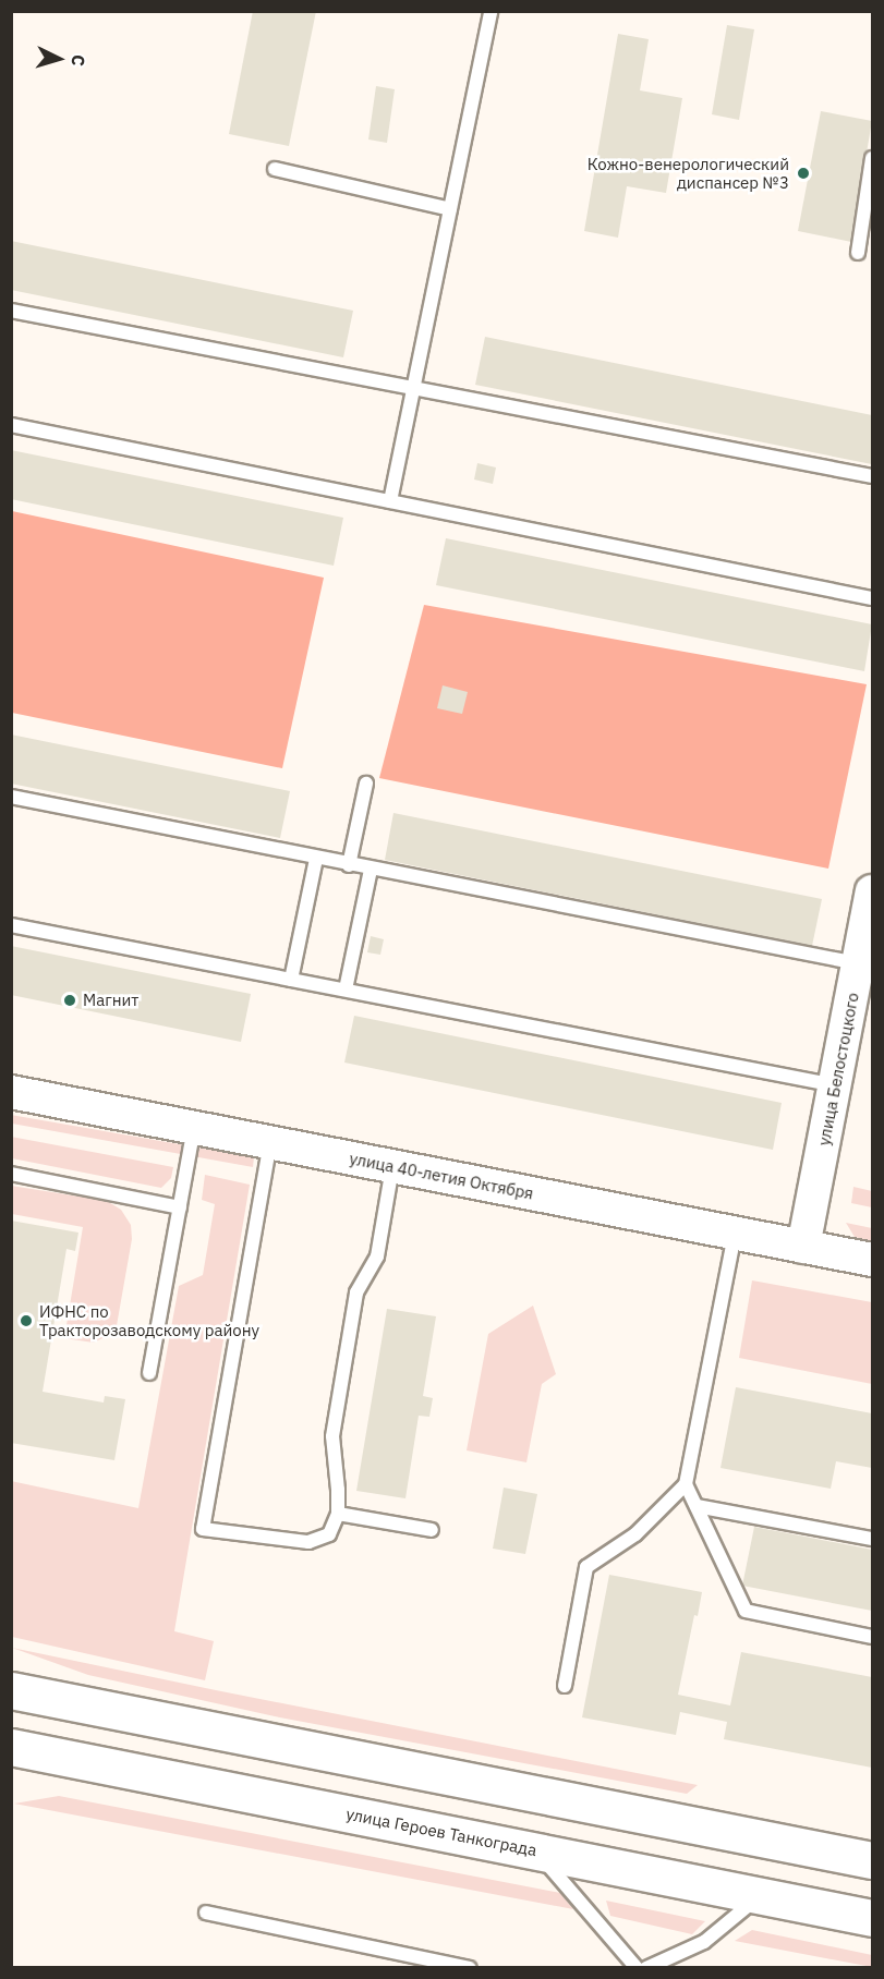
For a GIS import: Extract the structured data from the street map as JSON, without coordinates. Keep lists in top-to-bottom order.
{
  "streets": {
    "main road": ["улица Героев Танкограда"],
    "street": ["улица Белостоцкого", "улица 40-летия Октября"]
  },
  "crossings": [
    ["улица Белостоцкого", "улица 40-летия Октября"]
  ],
  "places": ["Кожно-венерологический диспансер №3", "Магнит", "ИФНС по Тракторозаводскому району"],
  "north": "right"
}
